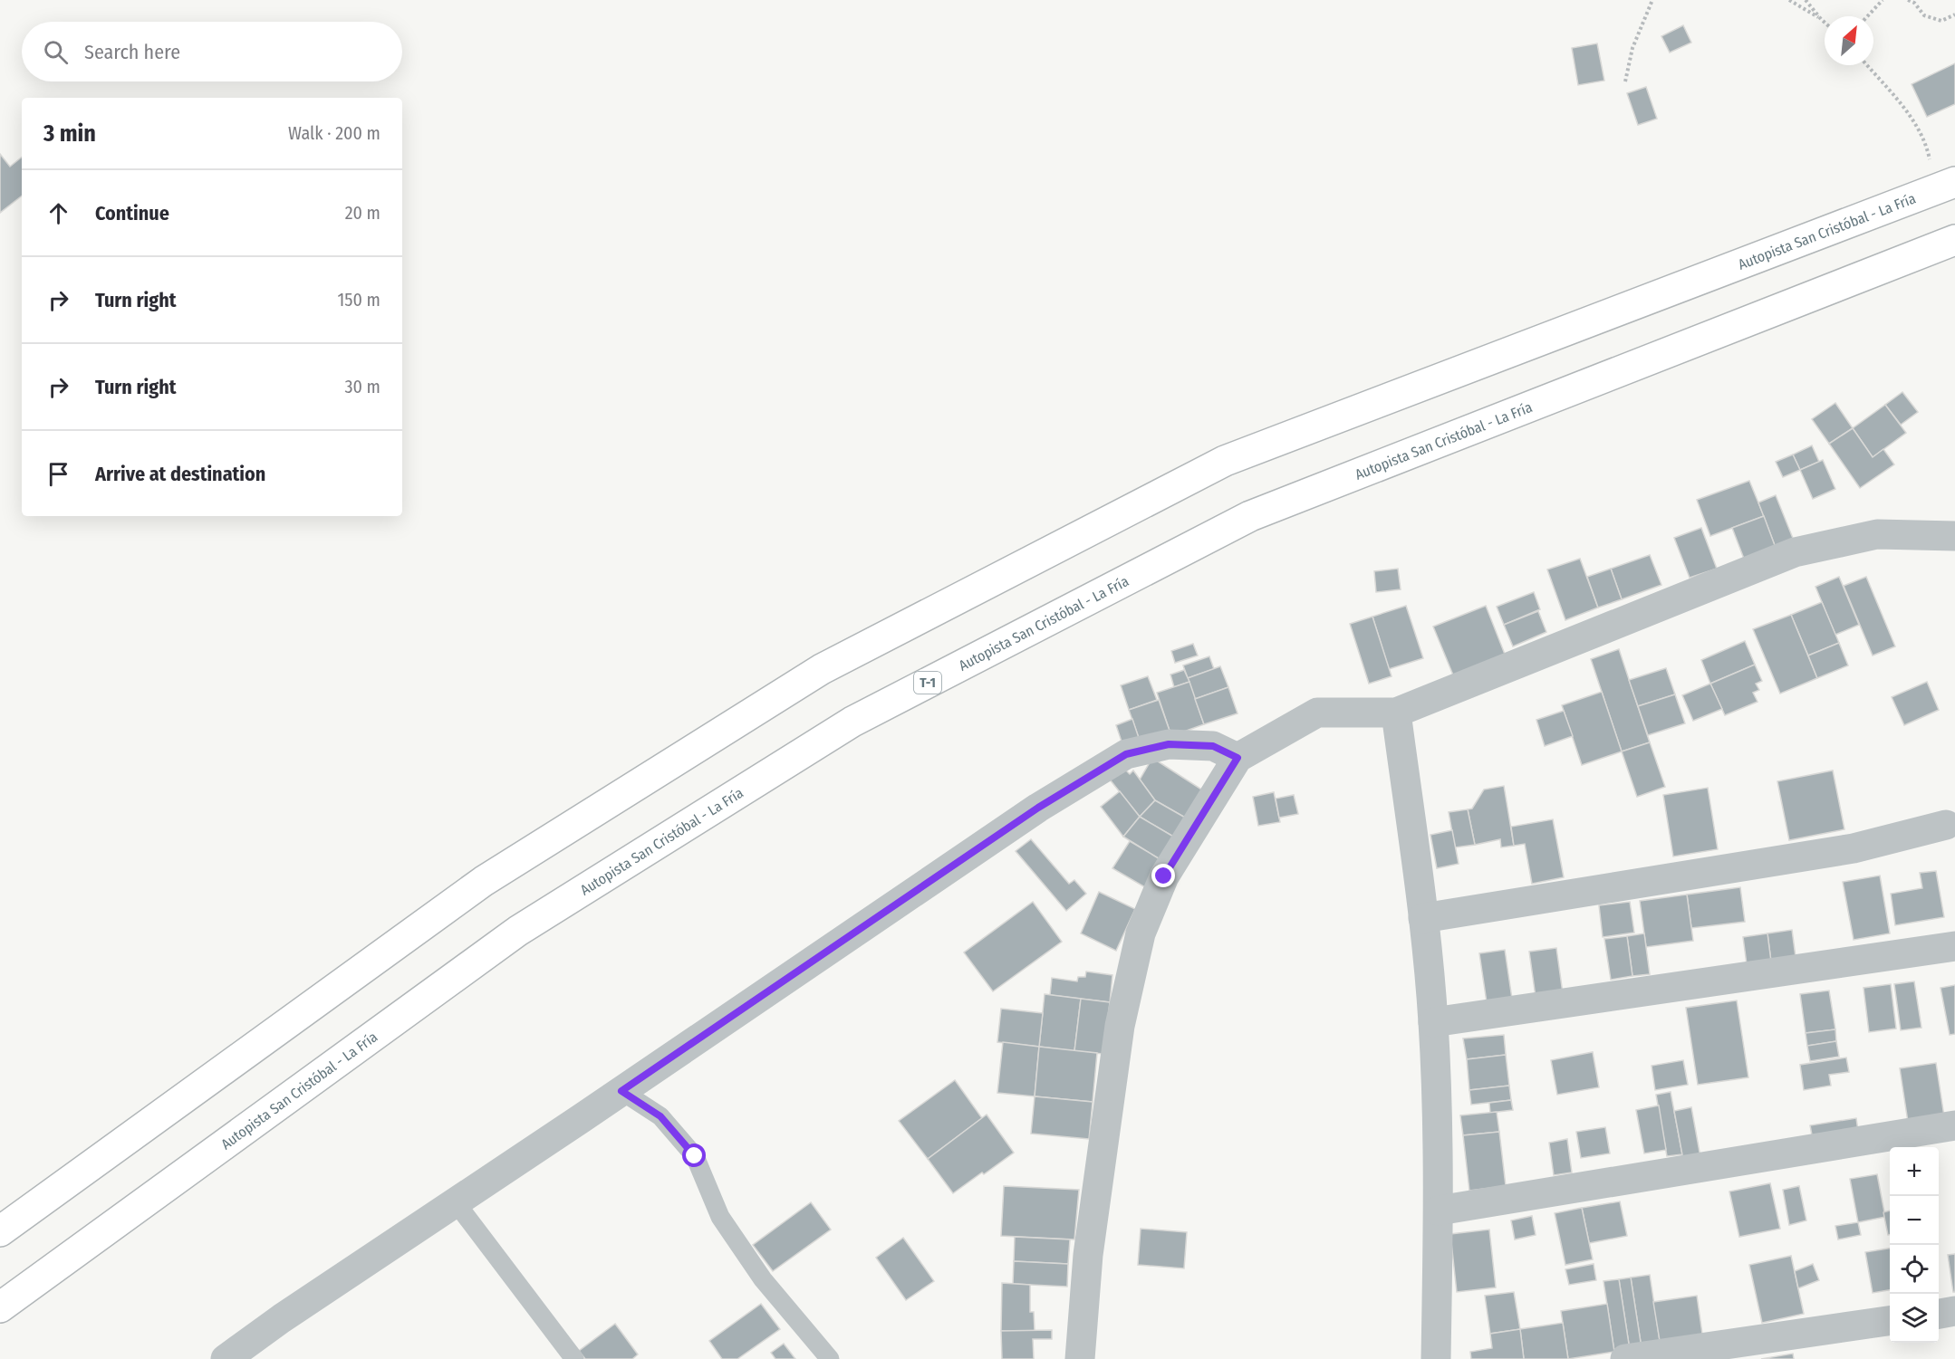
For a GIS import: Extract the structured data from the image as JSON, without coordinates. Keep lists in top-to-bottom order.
{
  "streets": {
    "highway": ["Autopista San Cristóbal - La Fría", "T-1"]
  },
  "north": "top right",
  "page": {
    "search": "Search here",
    "heading": ["3 min", "Walk · 200 m"],
    "list": [
      ["Continue", "20 m"],
      ["Turn right", "150 m"],
      ["Turn right", "30 m"],
      "Arrive at destination"
    ],
    "map_buttons": ["+", "−"]
  }
}
